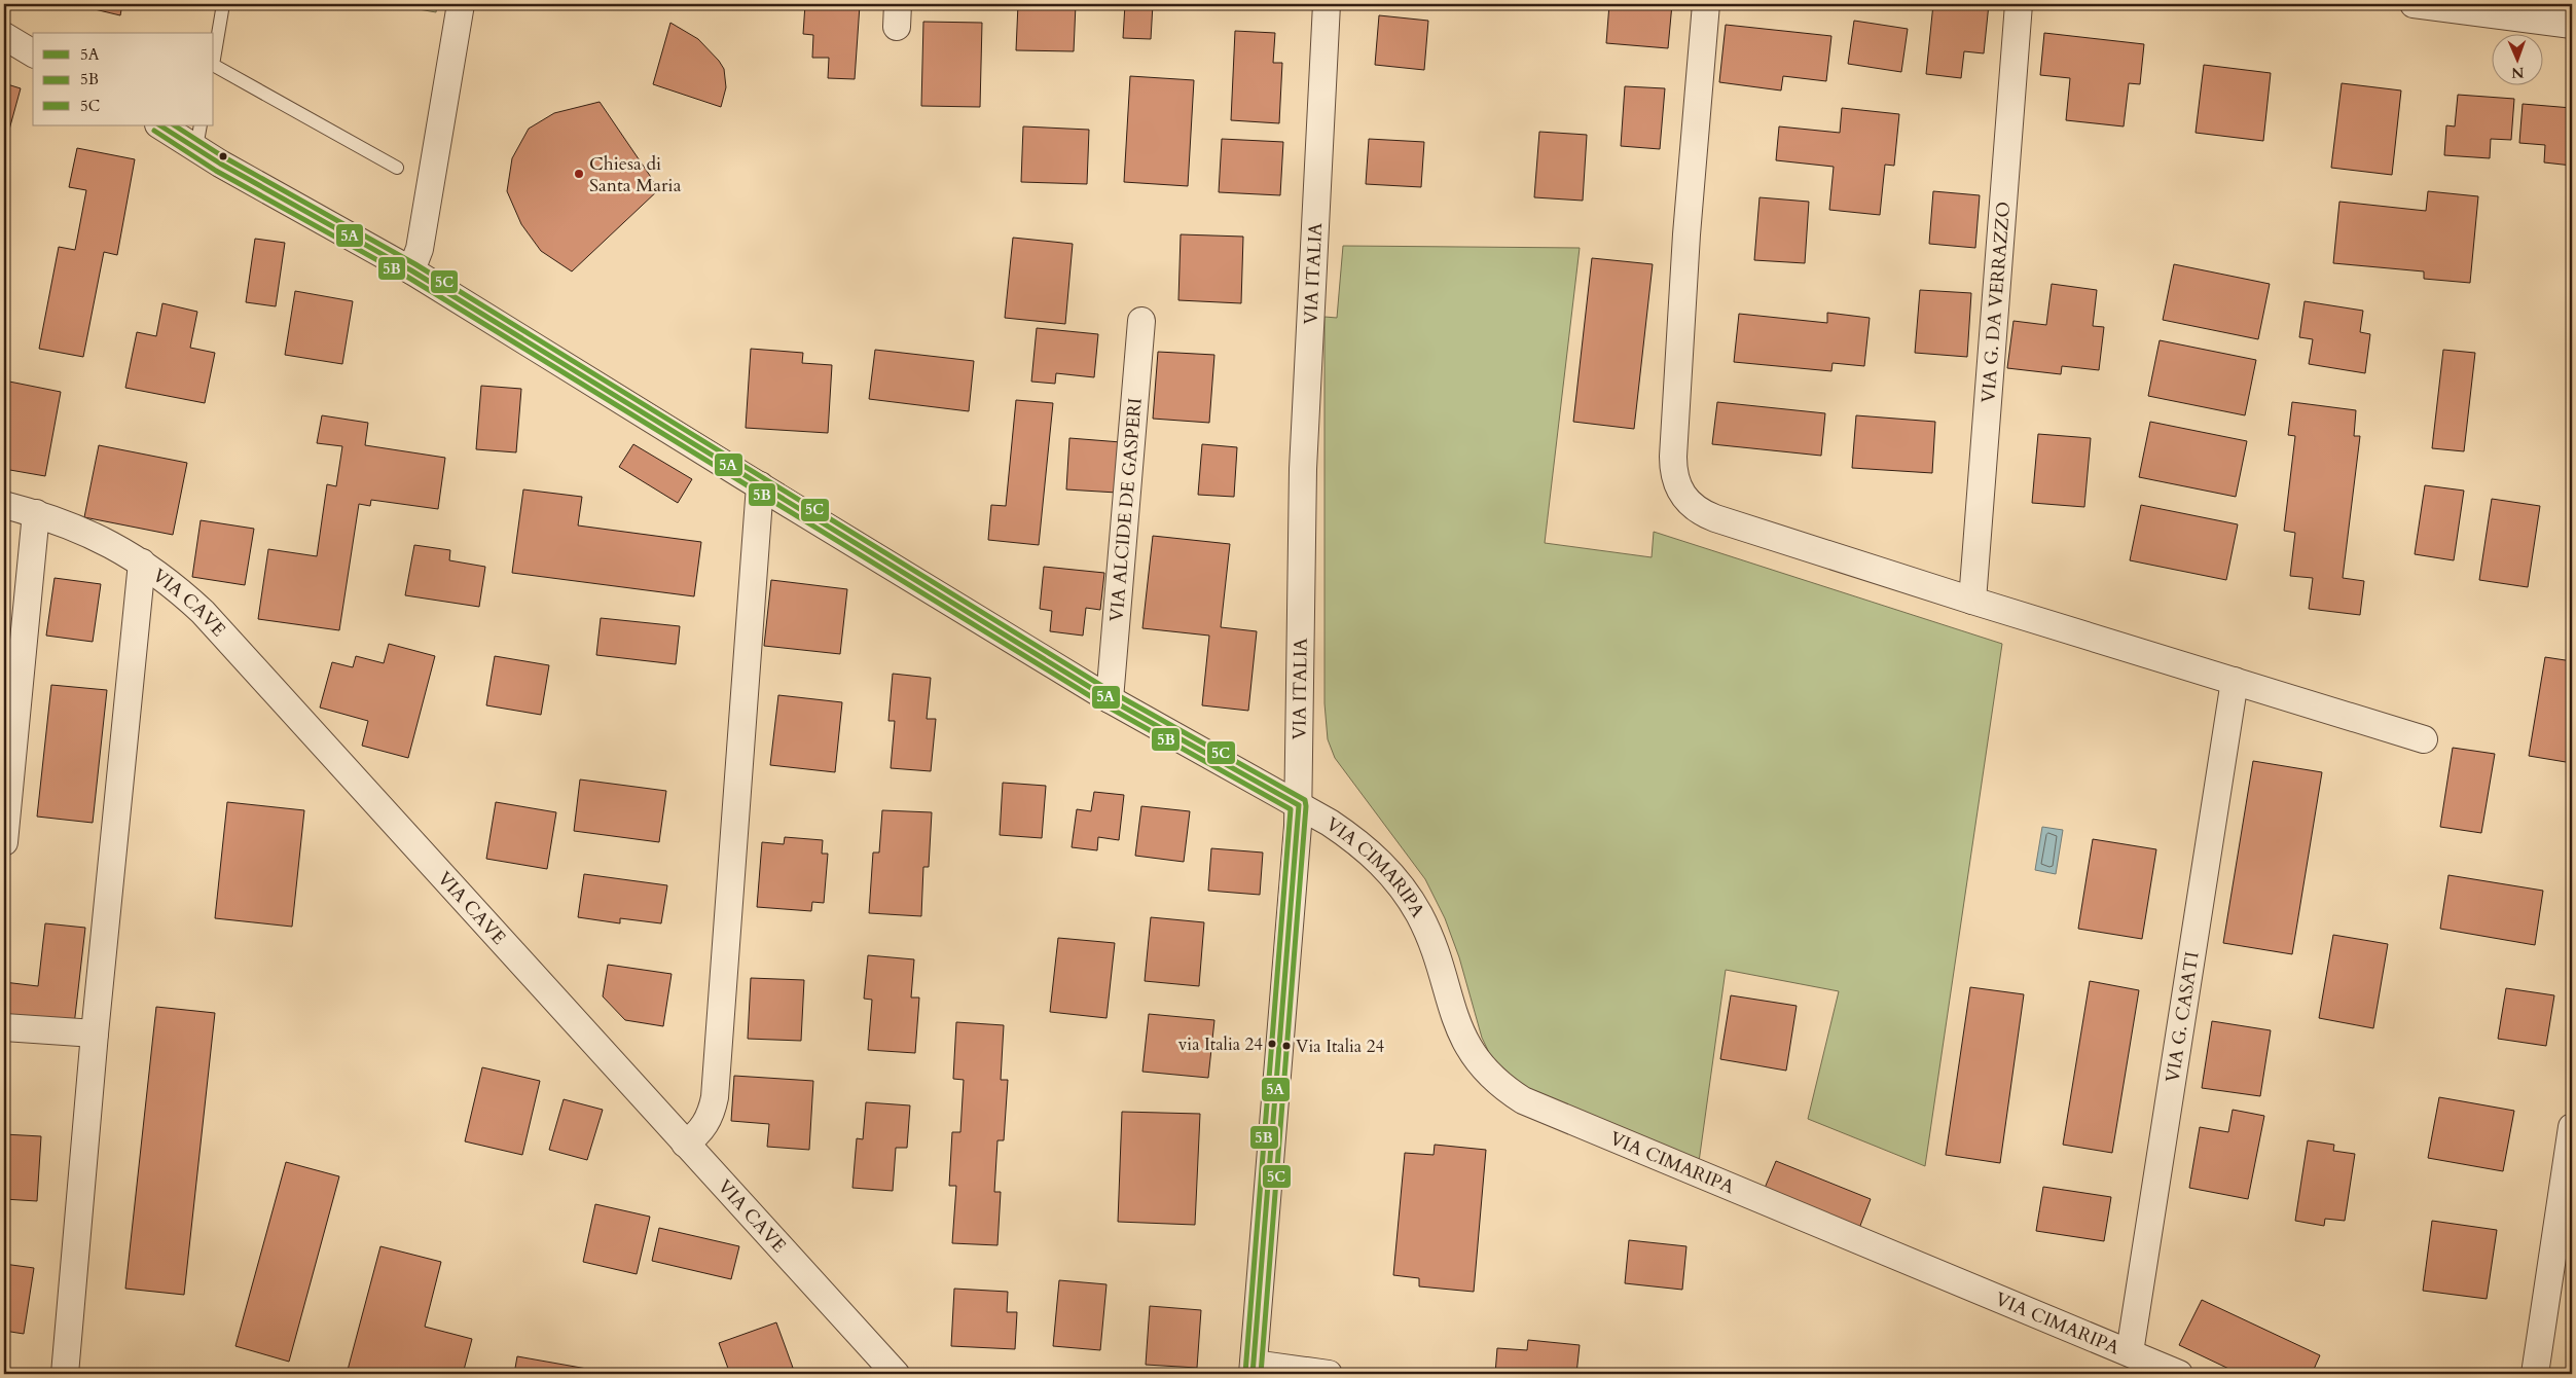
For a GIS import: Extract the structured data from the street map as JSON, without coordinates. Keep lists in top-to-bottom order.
{
  "streets": {
    "street": [
      "VIA ITALIA",
      "VIA G. DA VERRAZZO",
      "VIA ALCIDE DE GASPERI",
      "VIA CAVE",
      "VIA CIMARIPA",
      "VIA G. CASATI"
    ]
  },
  "crossings": [
    ["VIA ITALIA", "VIA CIMARIPA"],
    ["VIA ALCIDE DE GASPERI", "VIA CIMARIPA"],
    ["VIA CIMARIPA", "VIA G. CASATI"]
  ],
  "places": ["Chiesa di Santa Maria", "via Italia 24", "Via Italia 24"],
  "lines": ["transit line 5A", "transit line 5C", "transit line 5B"],
  "legend": ["5A", "5B", "5C"],
  "north": "bottom"
}
